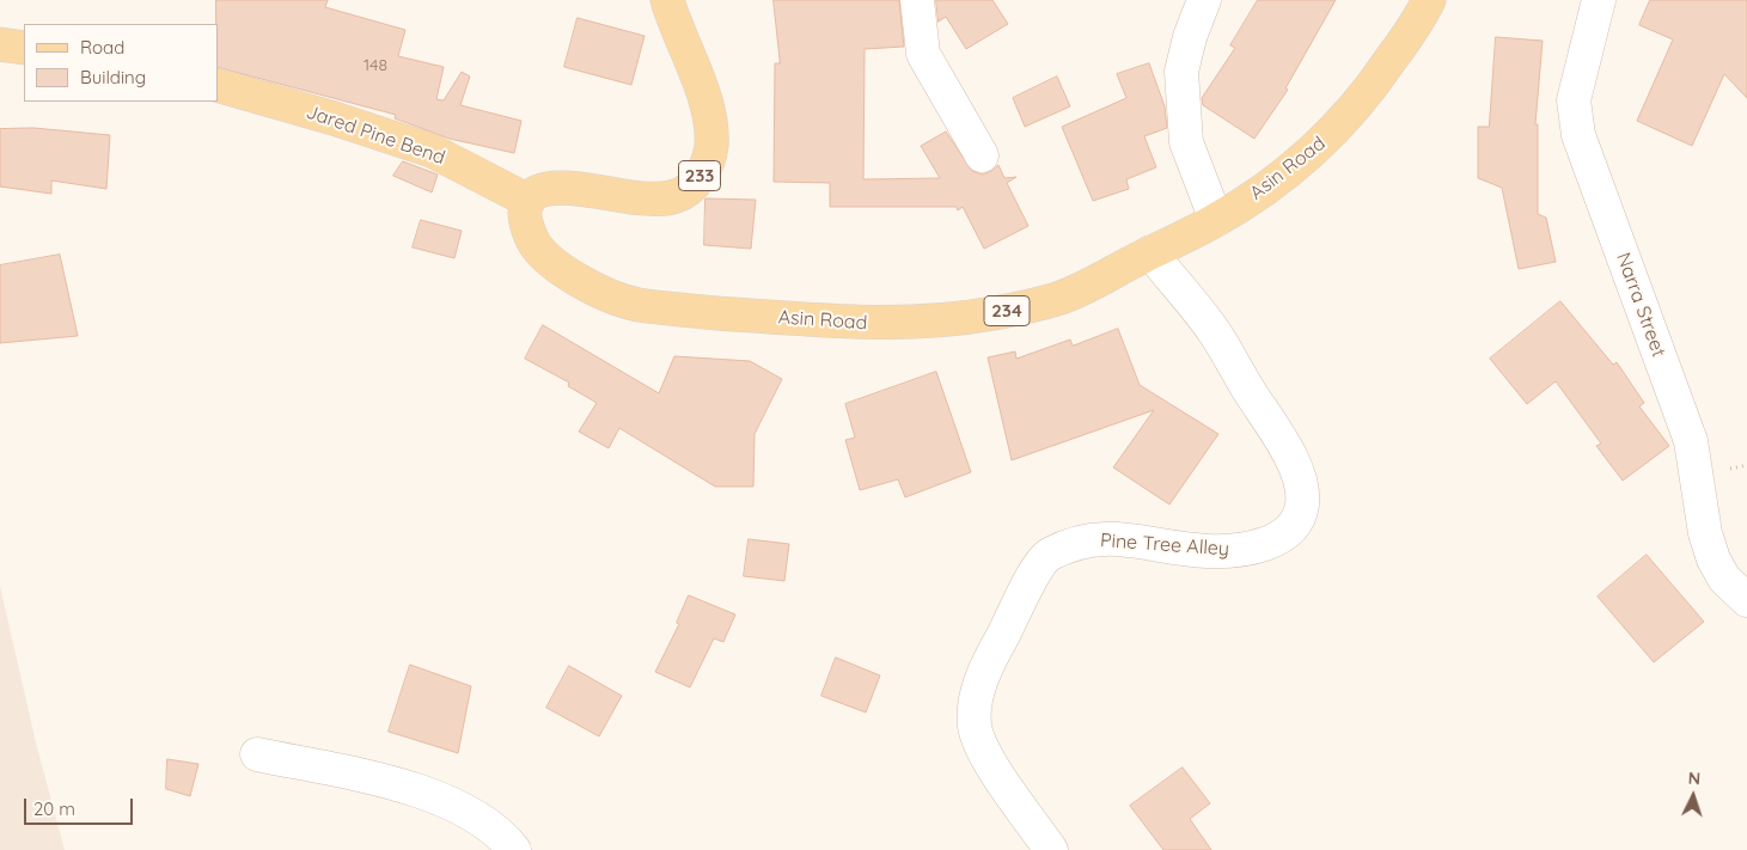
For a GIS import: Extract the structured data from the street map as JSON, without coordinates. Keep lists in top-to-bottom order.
{
  "streets": {
    "main road": [
      "Jared Pine Bend",
      "Asin Road",
      "233",
      "234"
    ],
    "street": ["Narra Street", "Pine Tree Alley"]
  },
  "crossings": [
    ["Jared Pine Bend", "Asin Road"],
    ["Jared Pine Bend", "233"],
    ["Asin Road", "233"],
    ["Asin Road", "Pine Tree Alley"]
  ],
  "house_numbers": ["148"],
  "legend": ["Road", "Building"],
  "scale_bar": "20 m",
  "north": "top"
}
